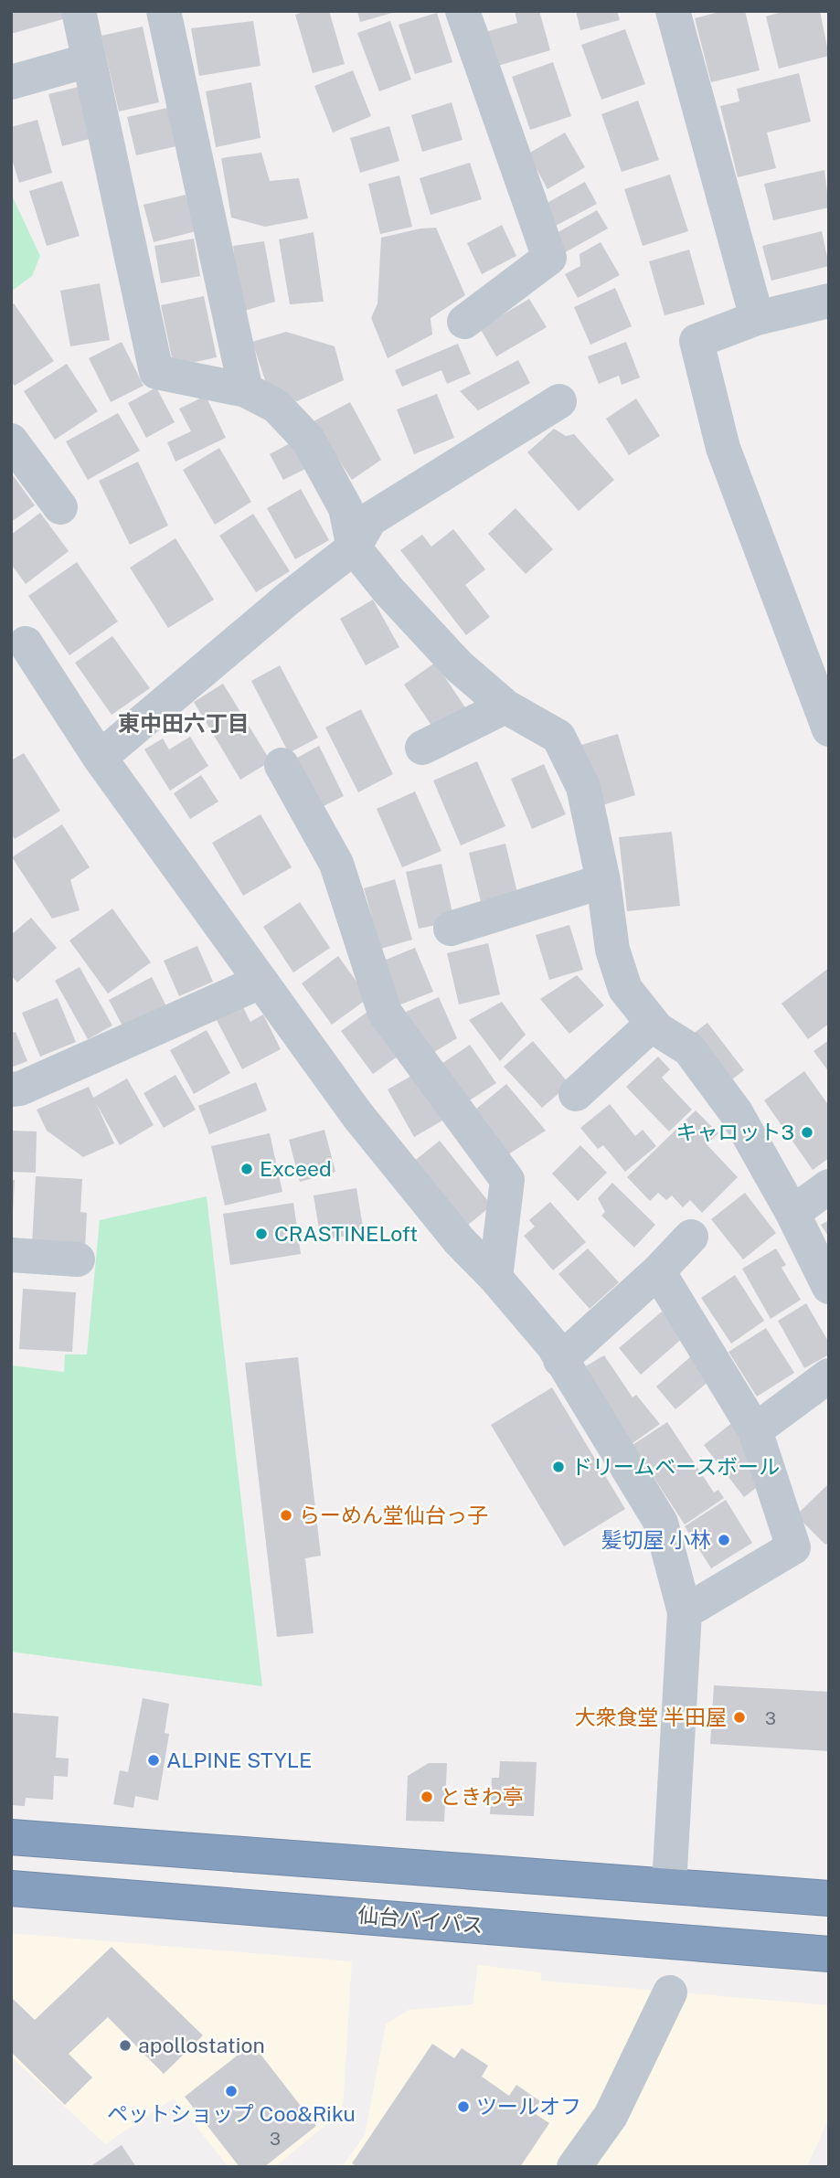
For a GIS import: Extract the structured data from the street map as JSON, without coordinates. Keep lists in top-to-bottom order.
{
  "streets": {
    "highway": ["仙台バイパス"]
  },
  "districts": ["東中田六丁目"],
  "places": [
    "キャロット3",
    "Exceed",
    "CRASTINELoft",
    "ドリームベースボール",
    "らーめん堂仙台っ子",
    "髪切屋 小林",
    "大衆食堂 半田屋",
    "ALPINE STYLE",
    "ときわ亭",
    "apollostation",
    "ペットショップ Coo&Riku",
    "ツールオフ"
  ],
  "house_numbers": ["3", "3"]
}
